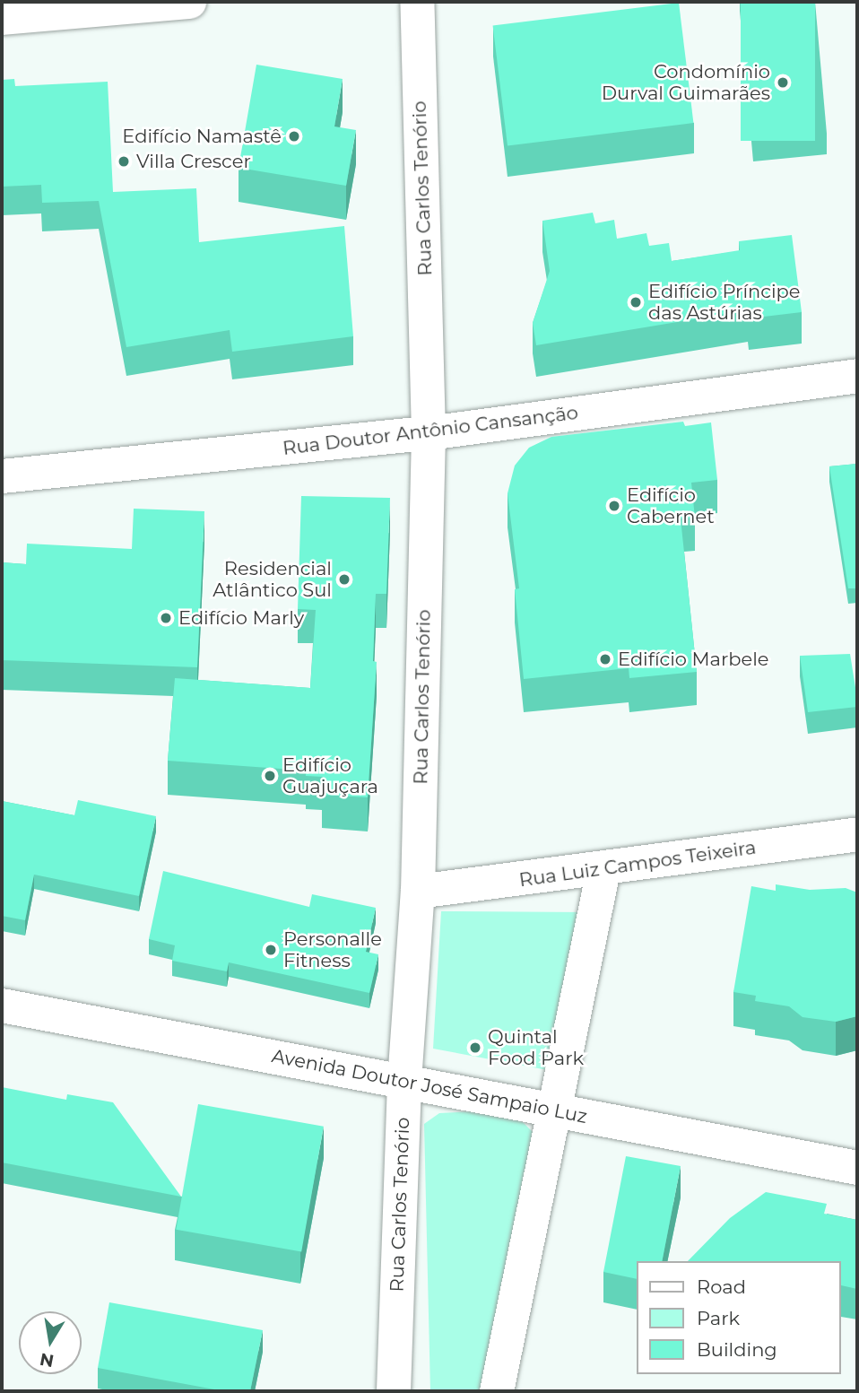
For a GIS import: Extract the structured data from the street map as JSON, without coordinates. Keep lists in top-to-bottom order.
{
  "streets": {
    "street": [
      "Rua Carlos Tenório",
      "Rua Doutor Antônio Cansanção",
      "Rua Luiz Campos Teixeira",
      "Avenida Doutor José Sampaio Luz"
    ]
  },
  "crossings": [
    ["Rua Carlos Tenório", "Rua Doutor Antônio Cansanção"],
    ["Rua Carlos Tenório", "Rua Luiz Campos Teixeira"],
    ["Rua Carlos Tenório", "Avenida Doutor José Sampaio Luz"]
  ],
  "places": [
    "Condomínio Durval Guimarães",
    "Edifício Namastê",
    "Villa Crescer",
    "Edifício Príncipe das Astúrias",
    "Edifício Cabernet",
    "Residencial Atlântico Sul",
    "Edifício Marly",
    "Edifício Marbele",
    "Edifício Guajuçara",
    "Personalle Fitness",
    "Quintal Food Park"
  ],
  "legend": ["Road", "Park", "Building"],
  "north": "bottom"
}
